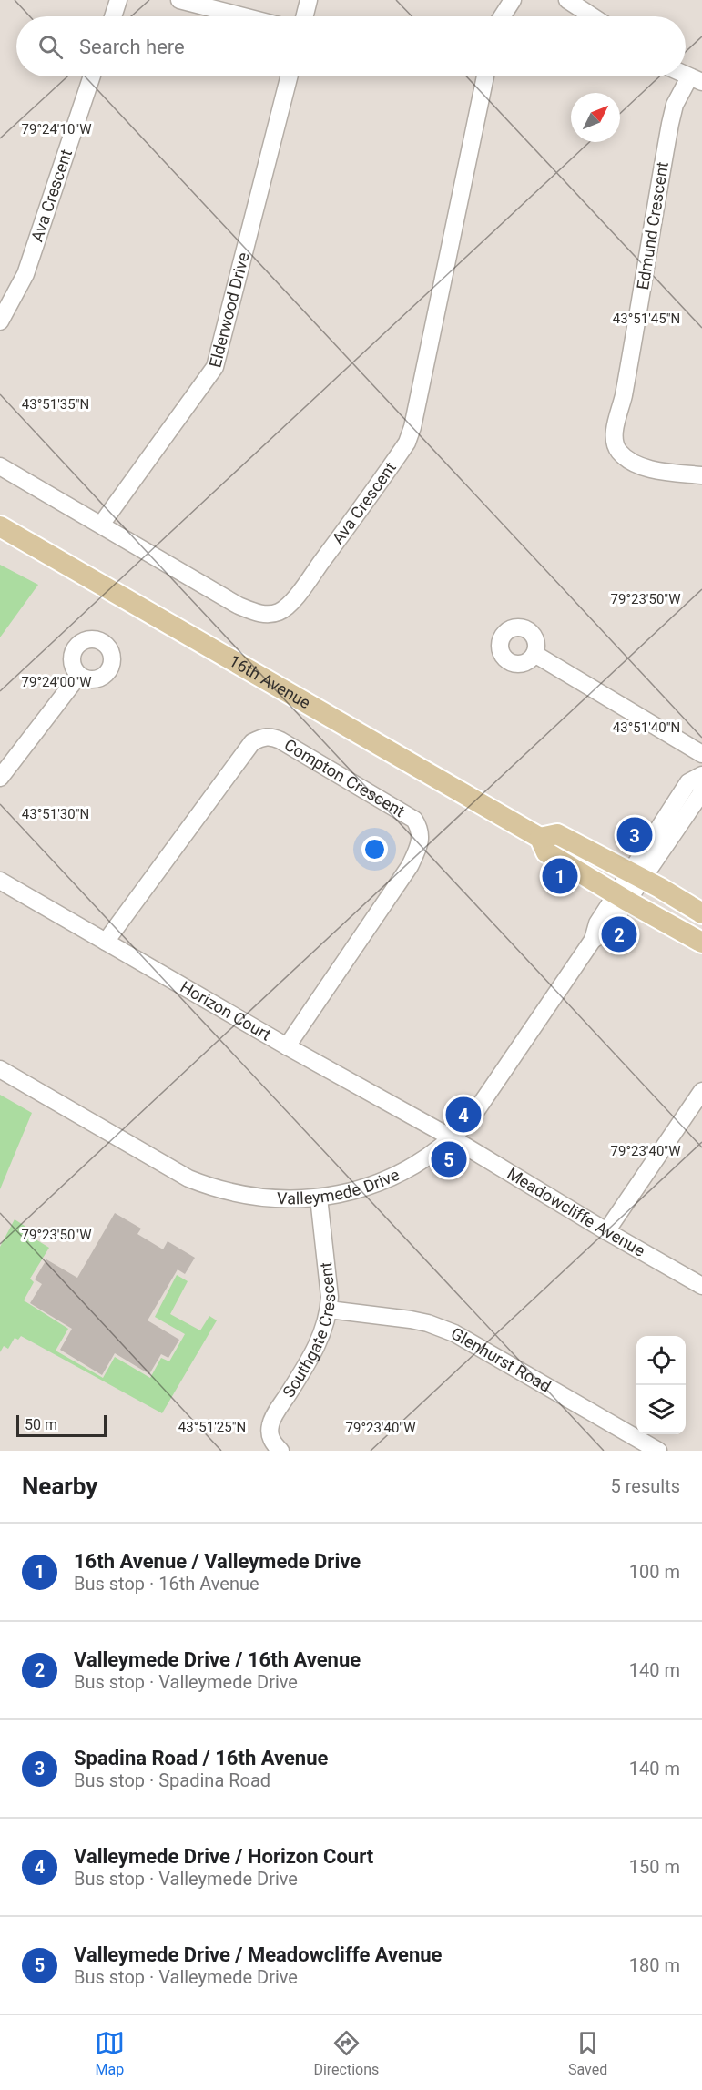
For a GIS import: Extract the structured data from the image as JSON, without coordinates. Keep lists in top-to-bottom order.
{
  "streets": {
    "main road": ["16th Avenue"],
    "street": [
      "Ava Crescent",
      "Edmund Crescent",
      "Elderwood Drive",
      "Compton Crescent",
      "Horizon Court",
      "Valleymede Drive",
      "Meadowcliffe Avenue",
      "Southgate Crescent",
      "Glenhurst Road"
    ]
  },
  "crossings": [
    ["Ava Crescent", "Elderwood Drive"],
    ["16th Avenue", "Valleymede Drive"],
    ["Compton Crescent", "Horizon Court"],
    ["Horizon Court", "Valleymede Drive"],
    ["Horizon Court", "Meadowcliffe Avenue"],
    ["Valleymede Drive", "Meadowcliffe Avenue"],
    ["Valleymede Drive", "Southgate Crescent"],
    ["Southgate Crescent", "Glenhurst Road"]
  ],
  "scale_bar": "50 m",
  "north": "top right",
  "page": {
    "search": "Search here",
    "pins": [
      "3",
      "1",
      "2",
      "4",
      "5"
    ],
    "scale": "50 m",
    "heading": ["Nearby", "5 results"],
    "list": [
      {
        "mark": "1",
        "name": "16th Avenue / Valleymede Drive",
        "note": "Bus stop · 16th Avenue",
        "value": "100 m"
      },
      {
        "mark": "2",
        "name": "Valleymede Drive / 16th Avenue",
        "note": "Bus stop · Valleymede Drive",
        "value": "140 m"
      },
      {
        "mark": "3",
        "name": "Spadina Road / 16th Avenue",
        "note": "Bus stop · Spadina Road",
        "value": "140 m"
      },
      {
        "mark": "4",
        "name": "Valleymede Drive / Horizon Court",
        "note": "Bus stop · Valleymede Drive",
        "value": "150 m"
      },
      {
        "mark": "5",
        "name": "Valleymede Drive / Meadowcliffe Avenue",
        "note": "Bus stop · Valleymede Drive",
        "value": "180 m"
      }
    ],
    "nav": ["Map", "Directions", "Saved"]
  },
  "coordinates": [
    "79°24'10\"W",
    "43°51'45\"N",
    "43°51'35\"N",
    "79°23'50\"W",
    "79°24'00\"W",
    "43°51'40\"N",
    "43°51'30\"N",
    "79°23'40\"W",
    "43°51'25\"N"
  ]
}
